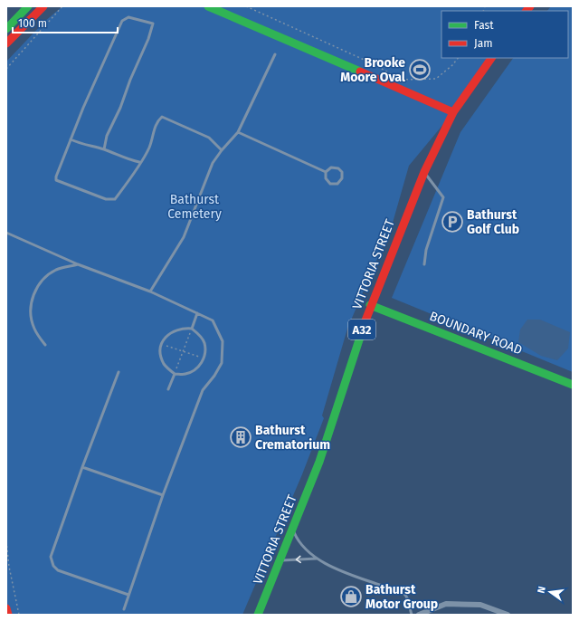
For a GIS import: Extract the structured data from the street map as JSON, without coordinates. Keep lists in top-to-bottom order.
{
  "streets": {
    "main road": ["VITTORIA STREET", "A32", "BOUNDARY ROAD"]
  },
  "crossings": [
    ["VITTORIA STREET", "BOUNDARY ROAD"]
  ],
  "parks": ["Bathurst Cemetery"],
  "places": {
    "sports": ["Brooke Moore Oval"],
    "parking": ["Bathurst Golf Club"],
    "building": ["Bathurst Crematorium"],
    "shop": ["Bathurst Motor Group"]
  },
  "legend": ["Fast", "Jam"],
  "scale_bar": "100 m",
  "north": "left"
}
